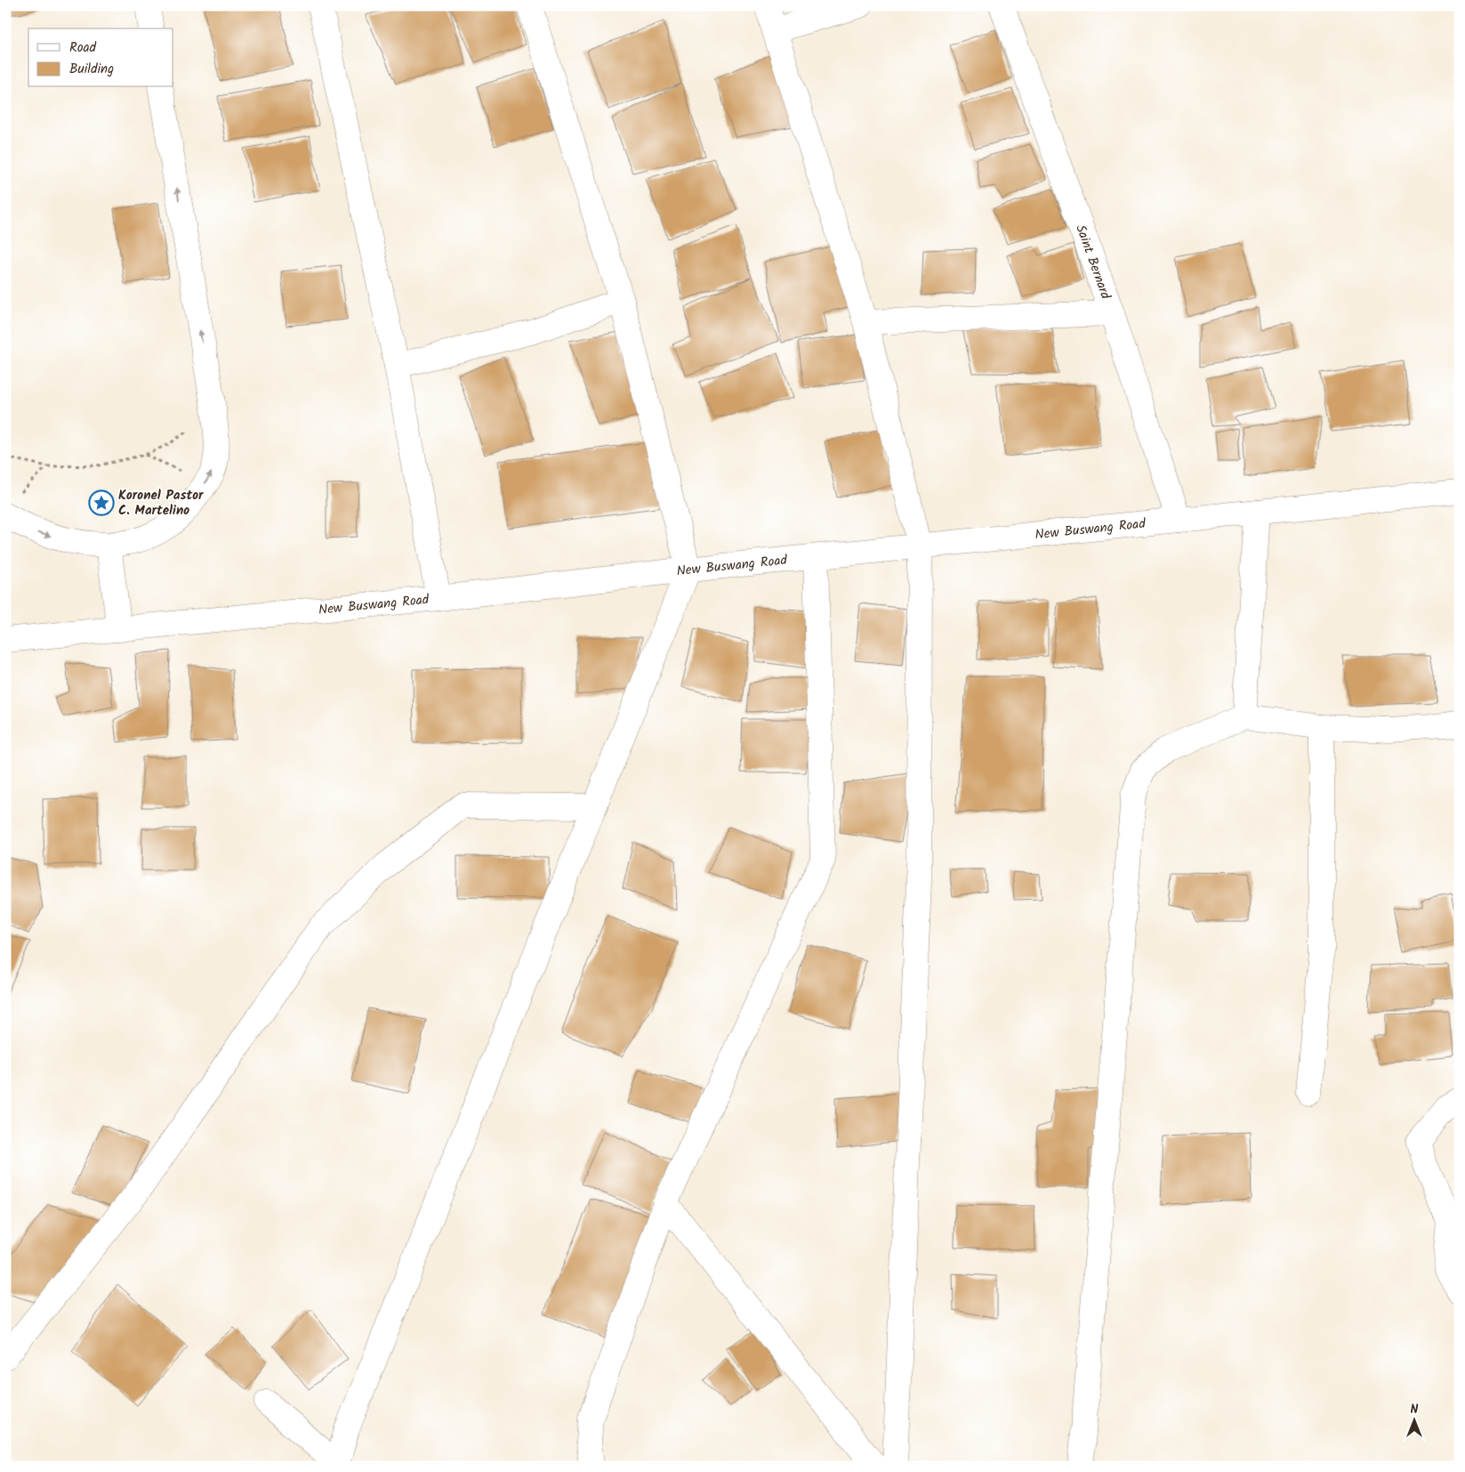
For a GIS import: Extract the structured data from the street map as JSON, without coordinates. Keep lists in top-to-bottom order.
{
  "streets": {
    "street": ["Saint Bernard", "New Buswang Road"]
  },
  "crossings": [
    ["Saint Bernard", "New Buswang Road"]
  ],
  "places": {
    "place": ["Koronel Pastor C. Martelino"]
  },
  "legend": ["Road", "Building"],
  "north": "top"
}
